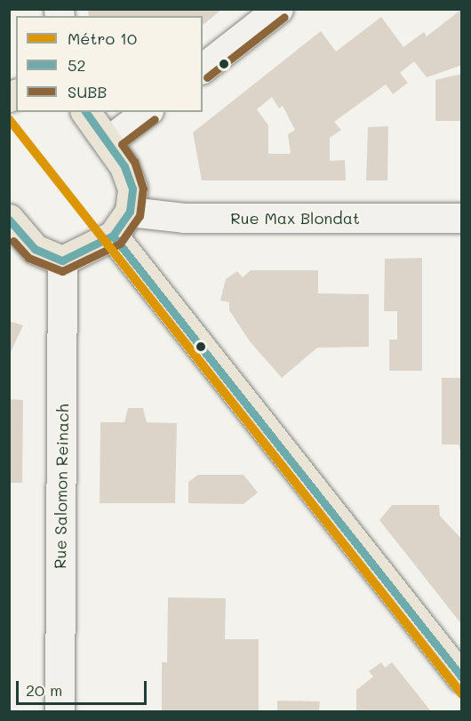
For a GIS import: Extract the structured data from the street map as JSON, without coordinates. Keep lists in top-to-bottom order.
{
  "streets": {
    "street": ["Rue Max Blondat", "Rue Salomon Reinach"]
  },
  "lines": ["transit line SUBB", "transit line 52", "metro line 10"],
  "legend": ["Métro 10", "52", "SUBB"],
  "scale_bar": "20 m"
}
